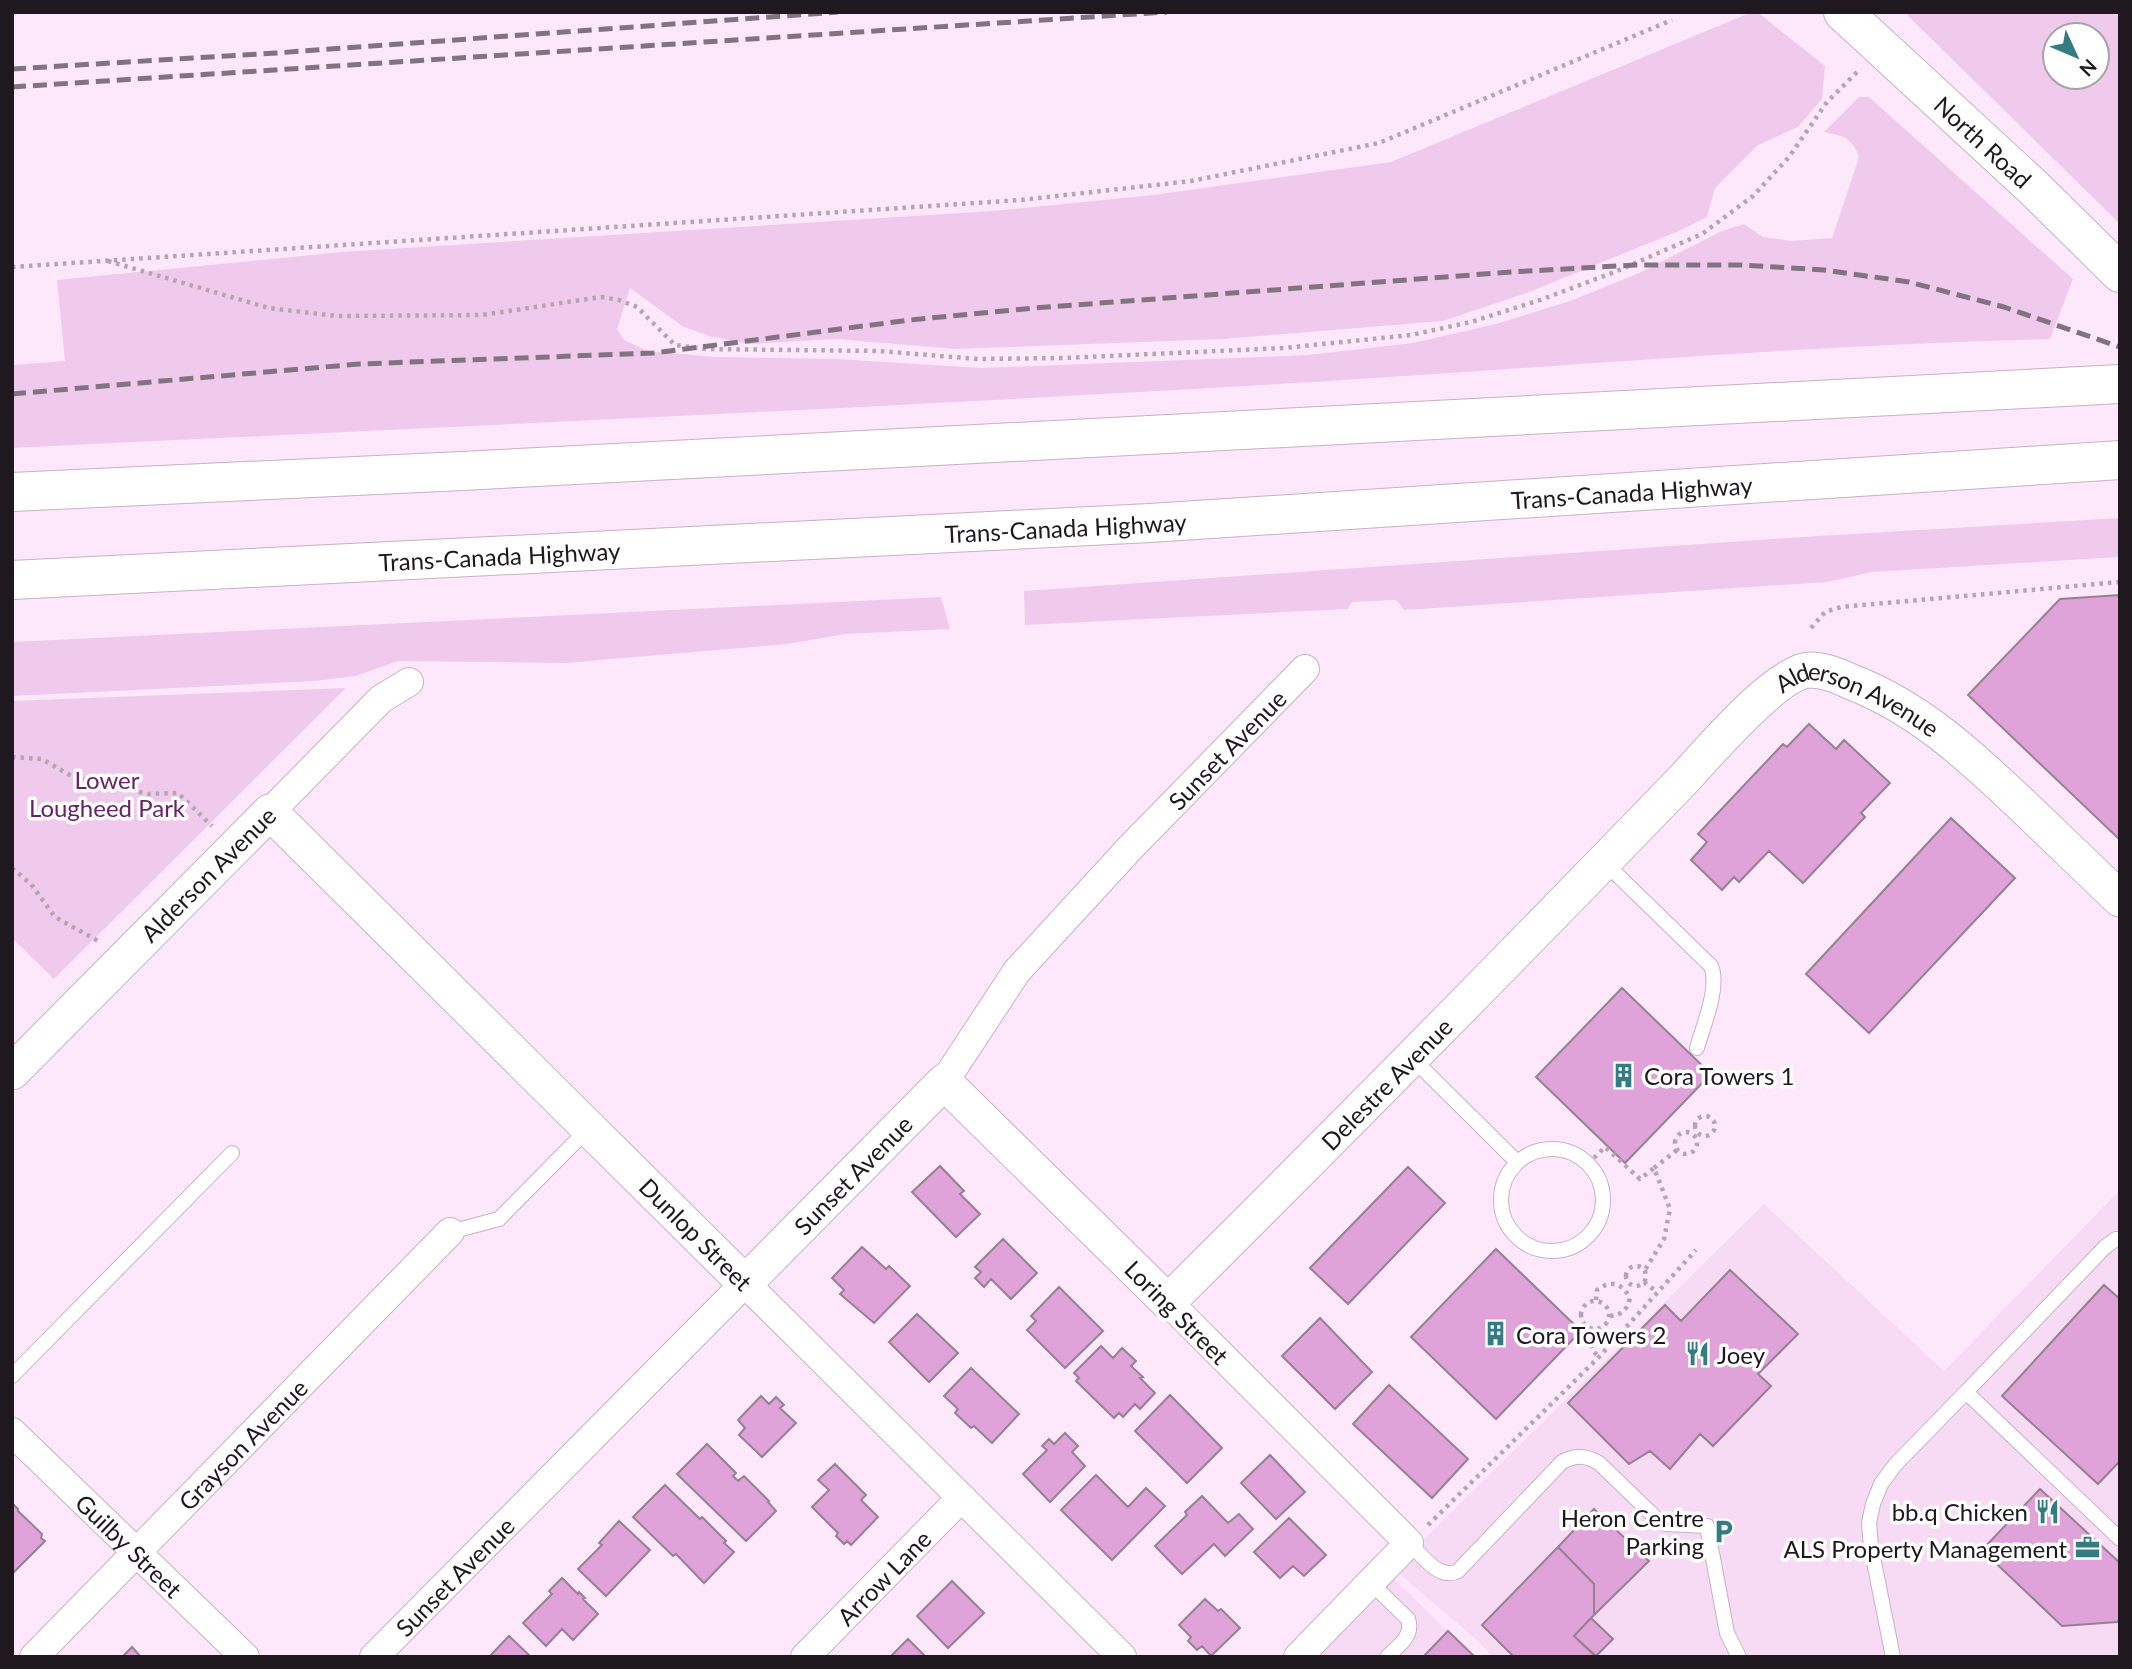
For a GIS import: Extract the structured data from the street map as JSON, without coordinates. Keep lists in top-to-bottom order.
{
  "streets": {
    "main road": ["North Road", "Trans-Canada Highway"],
    "street": [
      "Alderson Avenue",
      "Sunset Avenue",
      "Delestre Avenue",
      "Dunlop Street",
      "Loring Street",
      "Grayson Avenue",
      "Guilby Street",
      "Arrow Lane"
    ]
  },
  "crossings": [
    ["Alderson Avenue", "Delestre Avenue"],
    ["Alderson Avenue", "Dunlop Street"],
    ["Sunset Avenue", "Dunlop Street"],
    ["Sunset Avenue", "Loring Street"],
    ["Delestre Avenue", "Loring Street"],
    ["Dunlop Street", "Arrow Lane"],
    ["Grayson Avenue", "Guilby Street"]
  ],
  "parks": ["Lower Lougheed Park"],
  "places": {
    "building": ["Cora Towers 1", "Cora Towers 2"],
    "restaurant": ["Joey", "bb.q Chicken"],
    "parking": ["Heron Centre Parking"],
    "office": ["ALS Property Management"]
  },
  "north": "bottom right"
}
